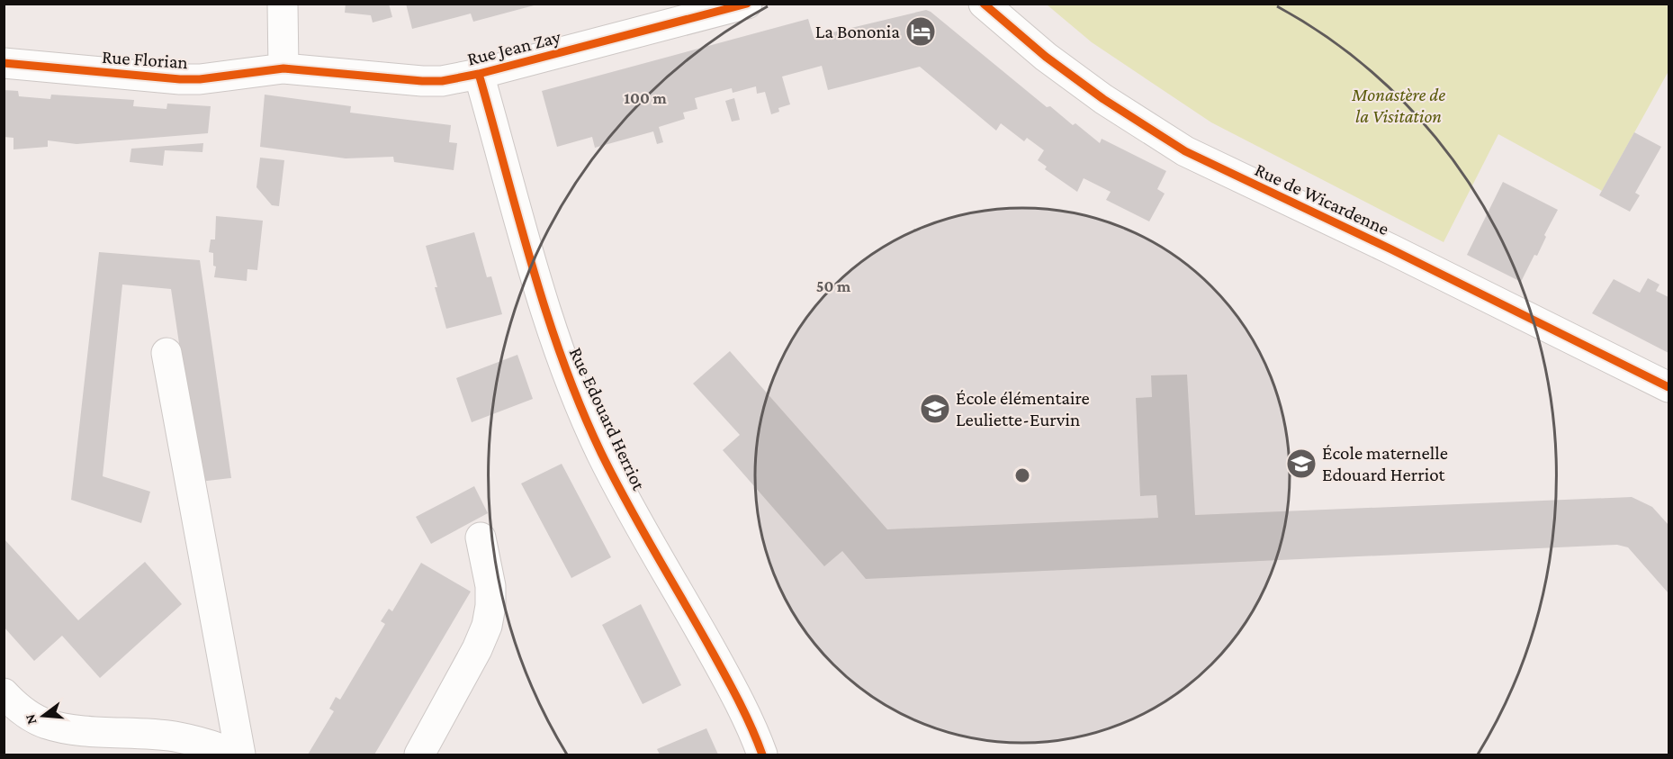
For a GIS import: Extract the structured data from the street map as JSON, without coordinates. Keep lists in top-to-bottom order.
{
  "streets": {
    "street": [
      "Rue Jean Zay",
      "Rue Florian",
      "Rue de Wicardenne",
      "Rue Edouard Herriot"
    ]
  },
  "crossings": [
    ["Rue Jean Zay", "Rue Florian"],
    ["Rue Jean Zay", "Rue Edouard Herriot"]
  ],
  "parks": ["Monastère de la Visitation"],
  "places": {
    "hotel": ["La Bononia"],
    "school or university": ["École élémentaire Leuliette-Eurvin", "École maternelle Edouard Herriot"]
  },
  "north": "left",
  "rings": ["100 m", "50 m"]
}
